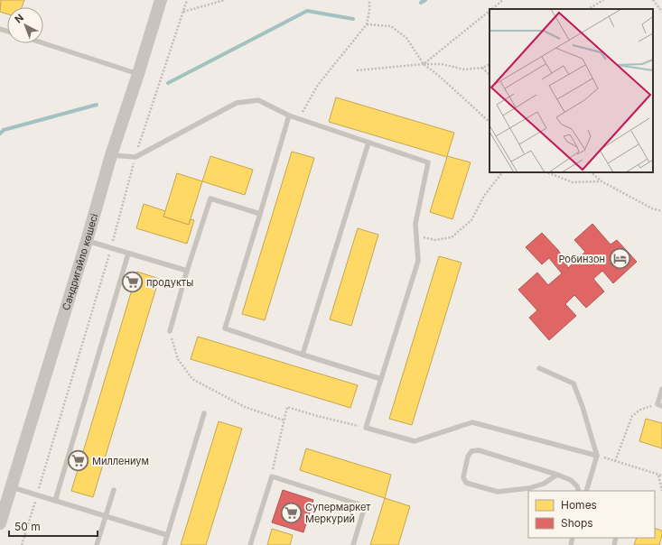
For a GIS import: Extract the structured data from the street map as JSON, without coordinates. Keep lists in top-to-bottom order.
{
  "streets": {
    "street": ["Сандригайло көшесі"]
  },
  "places": {
    "hotel": ["Робинзон"],
    "supermarket": ["продукты", "Миллениум", "Супермаркет Меркурий"]
  },
  "legend": ["Homes", "Shops"],
  "scale_bar": "50 m",
  "north": "top left"
}
